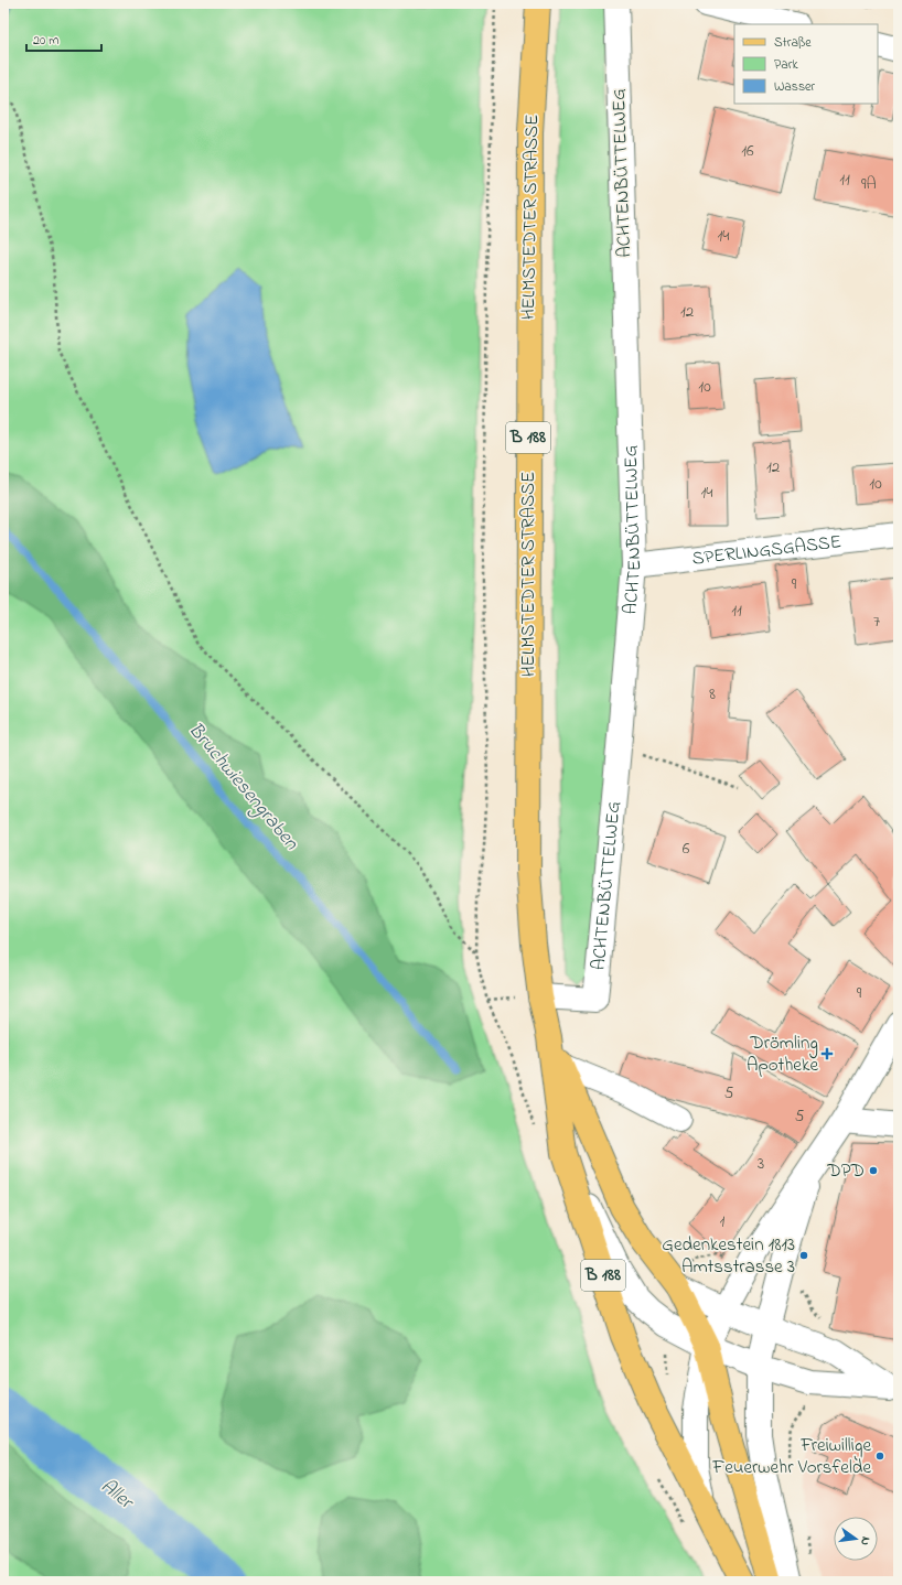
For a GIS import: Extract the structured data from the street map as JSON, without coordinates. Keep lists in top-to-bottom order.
{
  "streets": {
    "main road": ["HELMSTEDTER STRASSE", "B 188"],
    "street": ["ACHTENBÜTTELWEG", "SPERLINGSGASSE"]
  },
  "crossings": [
    ["ACHTENBÜTTELWEG", "HELMSTEDTER STRASSE"],
    ["ACHTENBÜTTELWEG", "SPERLINGSGASSE"]
  ],
  "water": ["Bruchwiesengraben", "Aller"],
  "places": {
    "health": ["Drömling Apotheke"],
    "other": ["DPD", "Gedenkestein 1813 Amtsstrasse 3", "Freiwillige Feuerwehr Vorsfelde"]
  },
  "house_numbers": [
    "16",
    "11",
    "9A",
    "14",
    "12",
    "10",
    "12",
    "10",
    "14",
    "9",
    "11",
    "7",
    "8",
    "6",
    "9",
    "5",
    "5",
    "3",
    "1"
  ],
  "legend": ["Straße", "Park", "Wasser"],
  "scale_bar": "20 m",
  "north": "right"
}
